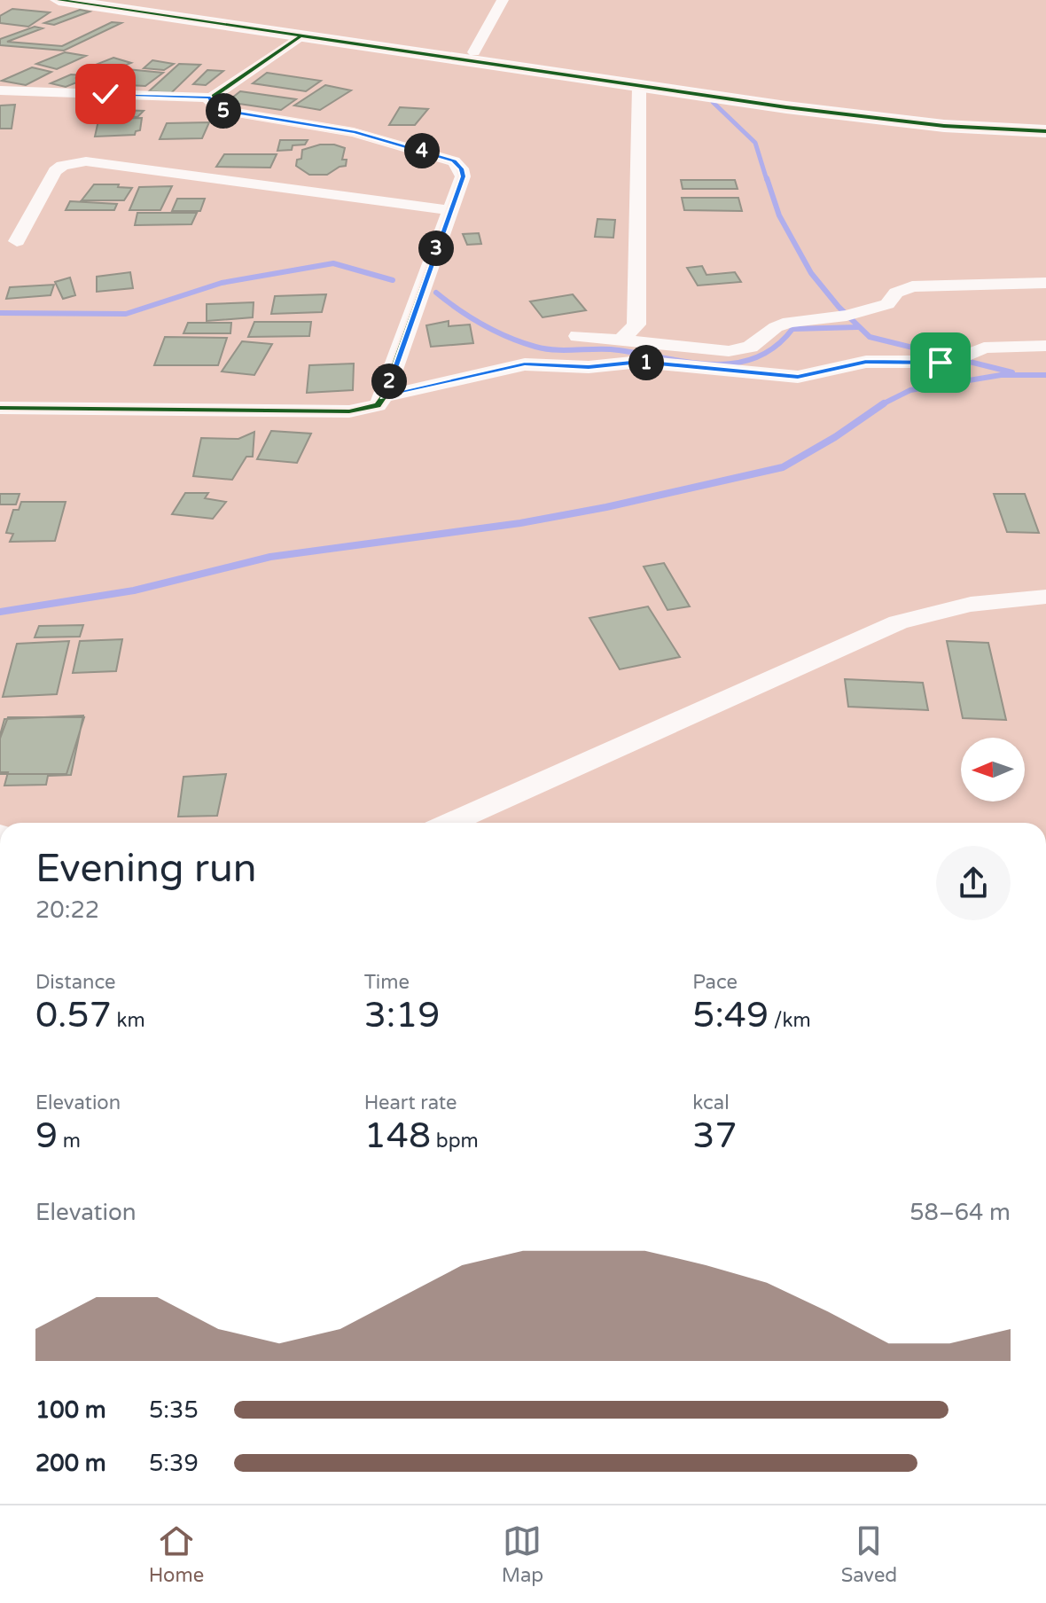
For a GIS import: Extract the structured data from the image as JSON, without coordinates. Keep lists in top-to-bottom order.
{
  "north": "left",
  "page": {
    "pins": [
      "5",
      "4",
      "3",
      "1",
      "2"
    ],
    "heading": ["Evening run", "20:22"],
    "stats": [
      ["Distance", "0.57 km"],
      ["Time", "3:19"],
      ["Pace", "5:49 /km"],
      ["Elevation", "9 m"],
      ["Heart rate", "148 bpm"],
      ["kcal", "37"]
    ],
    "chart": ["Elevation", "58–64 m"],
    "list": [
      {
        "name": "100 m",
        "note": "5:35"
      },
      {
        "name": "200 m",
        "note": "5:39"
      }
    ],
    "tabs": ["Home", "Map", "Saved"]
  }
}
